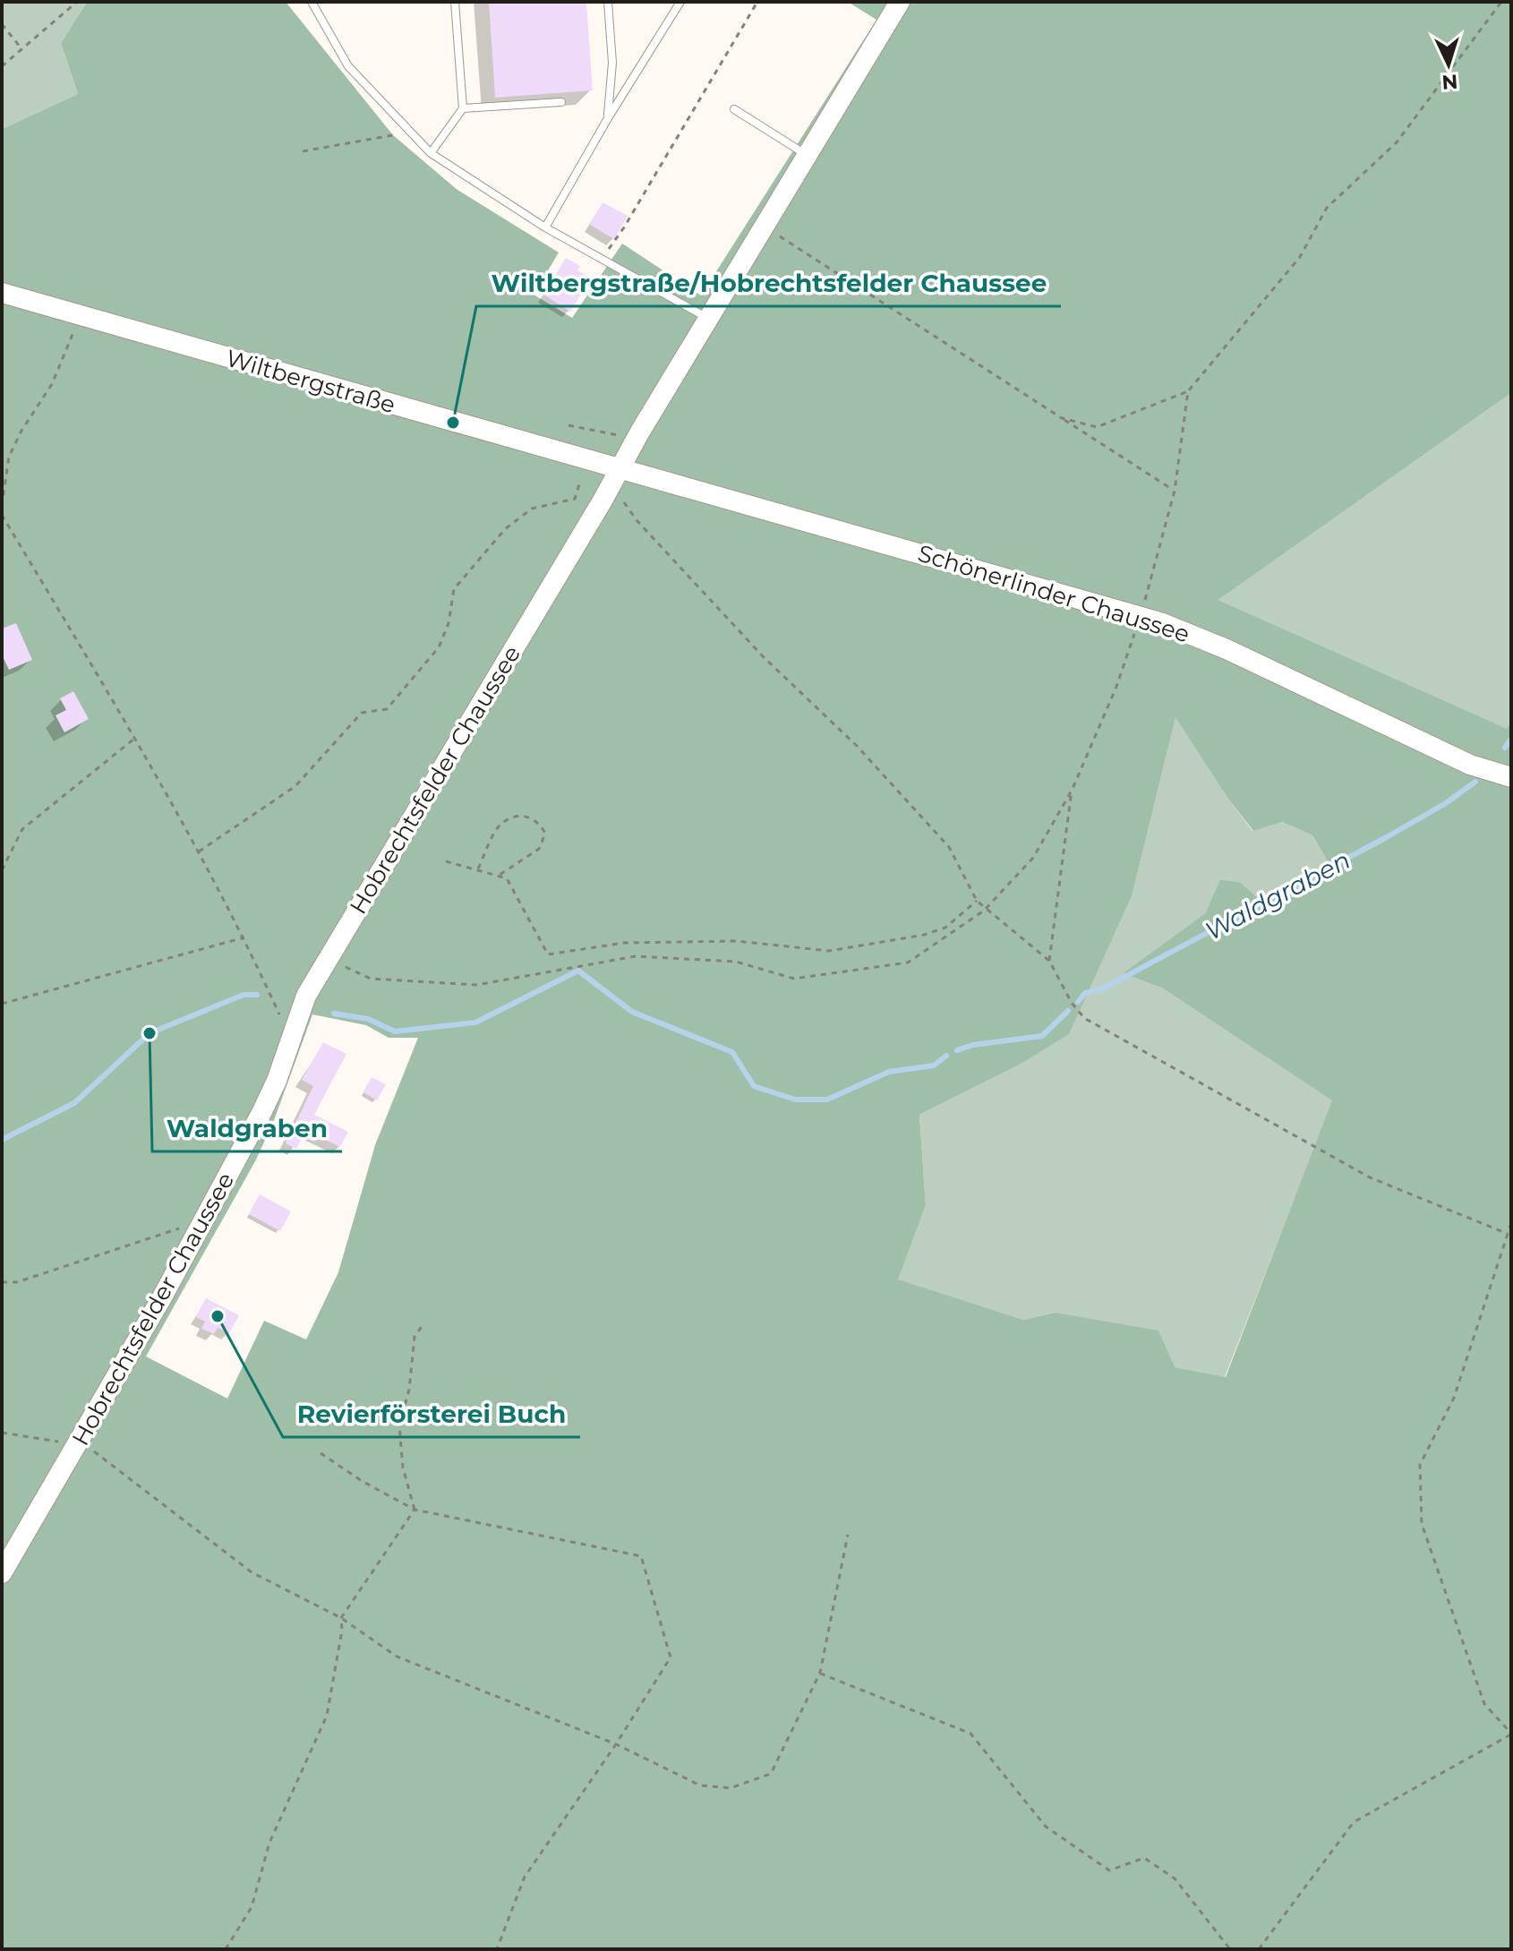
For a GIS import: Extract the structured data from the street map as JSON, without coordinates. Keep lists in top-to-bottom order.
{
  "streets": {
    "main road": ["Wiltbergstraße", "Schönerlinder Chaussee", "Hobrechtsfelder Chaussee"]
  },
  "crossings": [
    ["Wiltbergstraße", "Schönerlinder Chaussee"],
    ["Wiltbergstraße", "Hobrechtsfelder Chaussee"],
    ["Schönerlinder Chaussee", "Hobrechtsfelder Chaussee"]
  ],
  "water": ["Waldgraben"],
  "places": ["Wiltbergstraße/Hobrechtsfelder Chaussee", "Waldgraben", "Revierförsterei Buch"],
  "north": "bottom"
}
